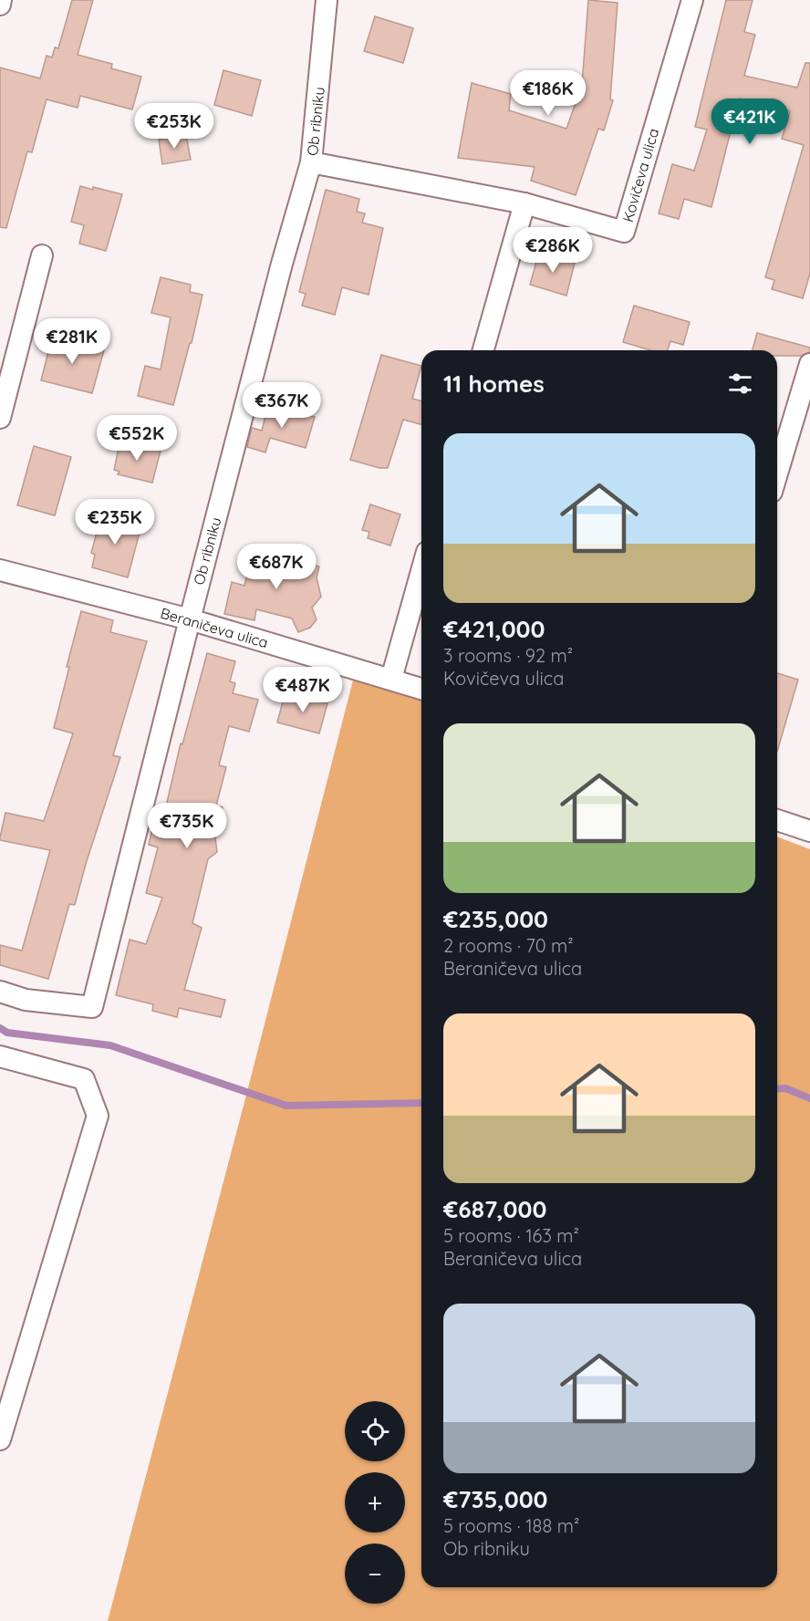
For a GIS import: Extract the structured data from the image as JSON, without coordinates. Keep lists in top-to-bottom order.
{
  "streets": {
    "street": ["Ob ribniku", "Kovičeva ulica", "Beraničeva ulica"]
  },
  "crossings": [
    ["Ob ribniku", "Kovičeva ulica"],
    ["Ob ribniku", "Beraničeva ulica"]
  ],
  "page": {
    "price": [
      "€186K",
      "€421K",
      "€253K",
      "€286K",
      "€281K",
      "€367K",
      "€552K",
      "€235K",
      "€687K",
      "€487K",
      "€735K"
    ],
    "heading": "11 homes",
    "list": [
      {
        "name": "€421,000",
        "note": "3 rooms · 92 m² · Kovičeva ulica"
      },
      {
        "name": "€235,000",
        "note": "2 rooms · 70 m² · Beraničeva ulica"
      },
      {
        "name": "€687,000",
        "note": "5 rooms · 163 m² · Beraničeva ulica"
      },
      {
        "name": "€735,000",
        "note": "5 rooms · 188 m² · Ob ribniku"
      }
    ],
    "map_buttons": ["+", "−"]
  }
}
